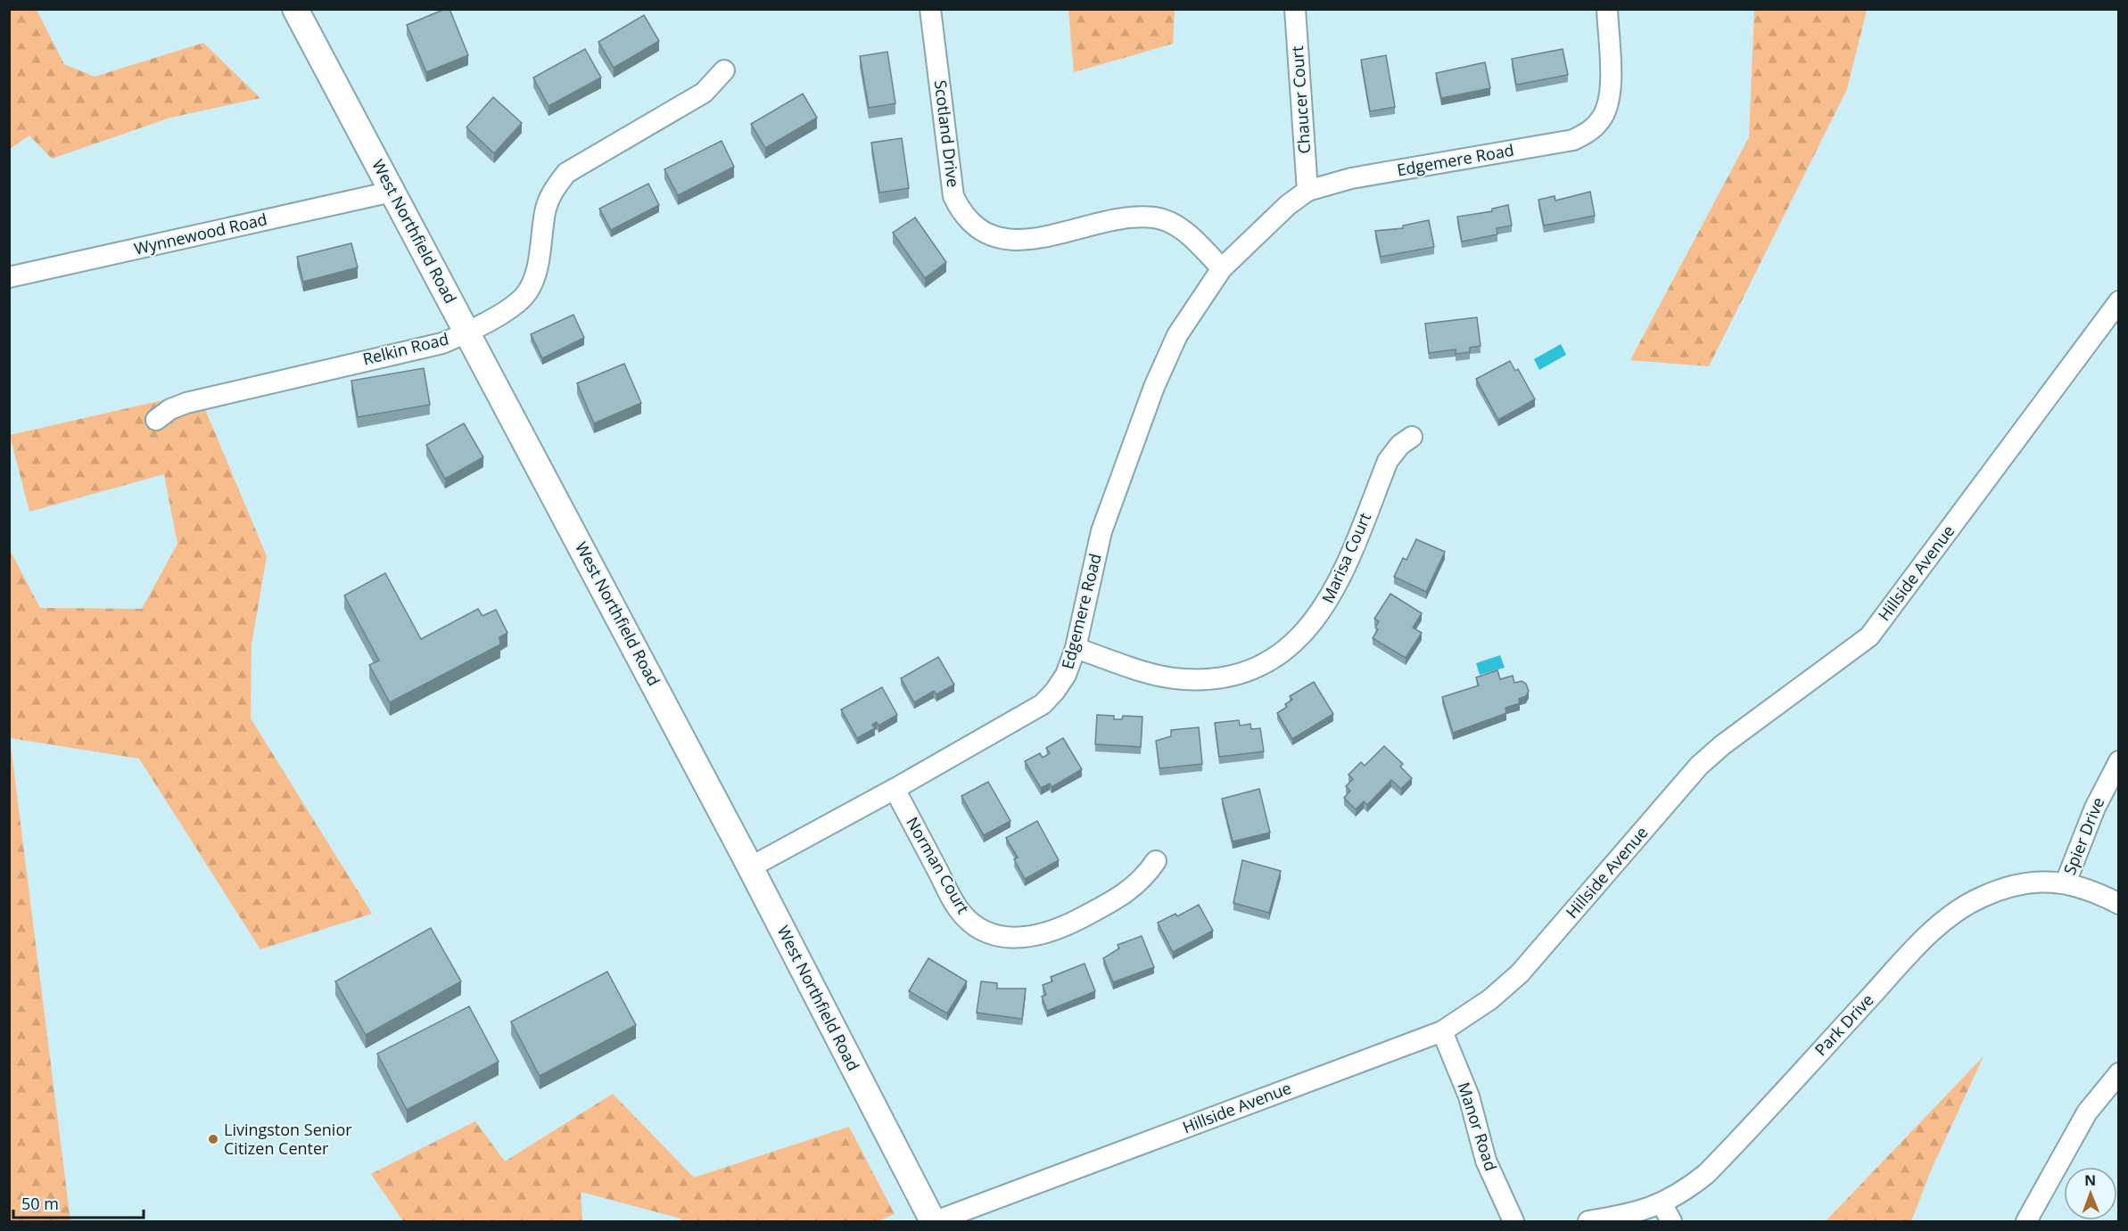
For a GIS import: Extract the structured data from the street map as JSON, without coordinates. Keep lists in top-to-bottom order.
{
  "streets": {
    "main road": ["West Northfield Road"],
    "street": [
      "Chaucer Court",
      "Scotland Drive",
      "Edgemere Road",
      "Wynnewood Road",
      "Relkin Road",
      "Marisa Court",
      "Hillside Avenue",
      "Spier Drive",
      "Norman Court",
      "Park Drive",
      "Manor Road"
    ]
  },
  "crossings": [
    ["Chaucer Court", "Edgemere Road"],
    ["Scotland Drive", "Edgemere Road"],
    ["Edgemere Road", "West Northfield Road"],
    ["Edgemere Road", "Marisa Court"],
    ["Edgemere Road", "Norman Court"],
    ["West Northfield Road", "Wynnewood Road"],
    ["West Northfield Road", "Relkin Road"],
    ["West Northfield Road", "Hillside Avenue"],
    ["Hillside Avenue", "Manor Road"],
    ["Spier Drive", "Park Drive"]
  ],
  "places": ["Livingston Senior Citizen Center"],
  "scale_bar": "50 m",
  "north": "top"
}
